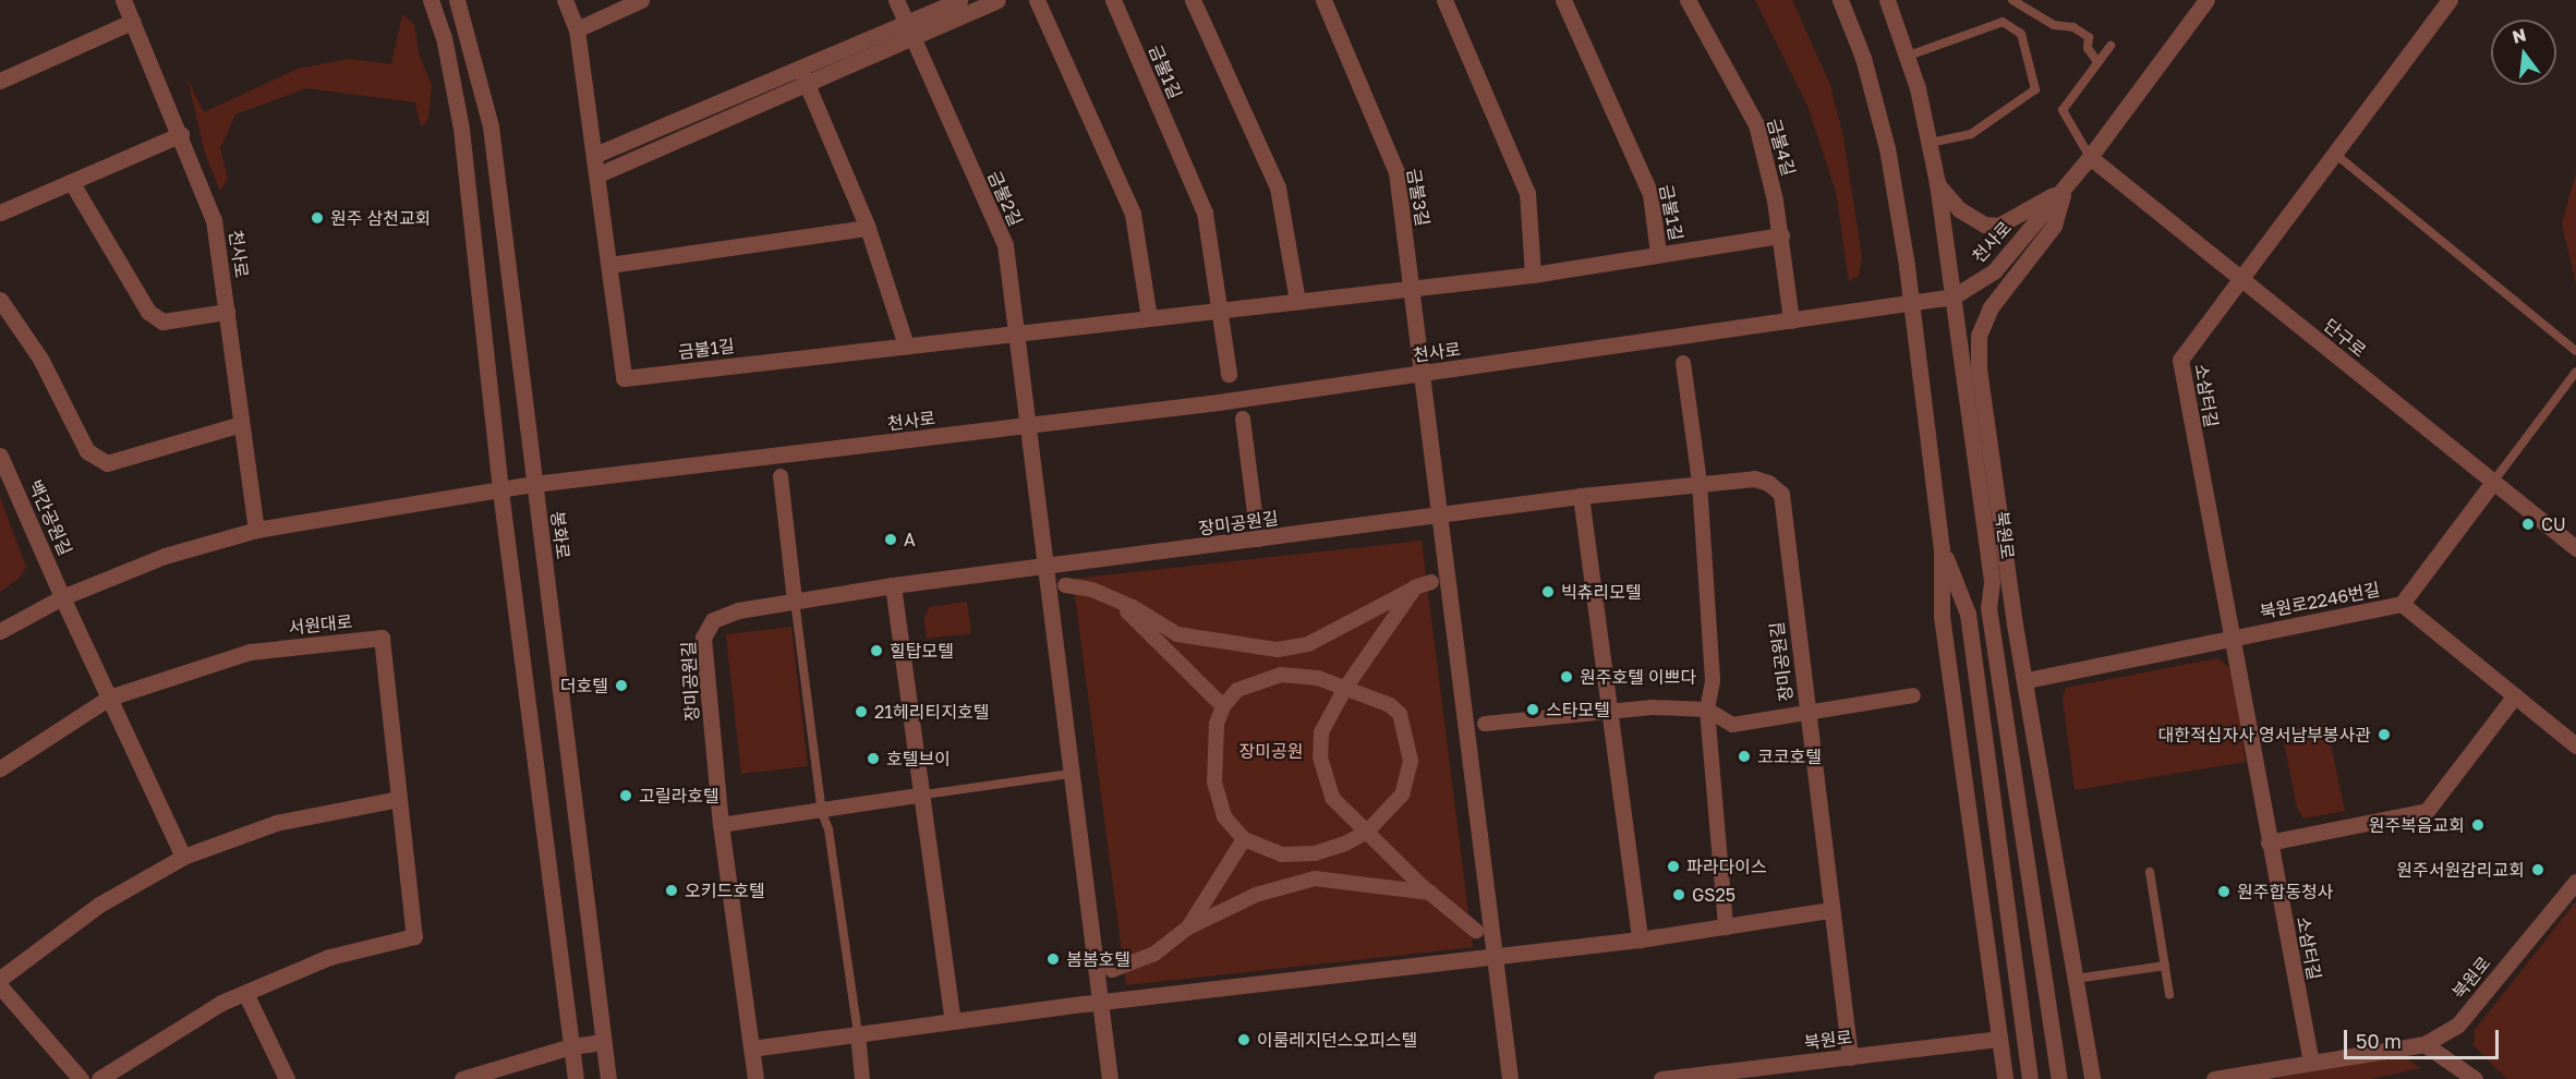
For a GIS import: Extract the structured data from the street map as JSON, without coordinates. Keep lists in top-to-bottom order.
{
  "streets": {
    "street": [
      "금불1길",
      "금불4길",
      "금불3길",
      "금불2길",
      "천사로",
      "단구로",
      "소삼터길",
      "백간공원길",
      "장미공원길",
      "봉화로",
      "북원로",
      "북원로2246번길",
      "서원대로"
    ]
  },
  "crossings": [
    ["금불1길", "금불4길"],
    ["금불1길", "금불3길"],
    ["금불1길", "금불2길"],
    ["금불4길", "천사로"],
    ["금불3길", "천사로"],
    ["금불2길", "천사로"],
    ["천사로", "단구로"],
    ["천사로", "봉화로"],
    ["천사로", "북원로"],
    ["단구로", "소삼터길"],
    ["소삼터길", "북원로"],
    ["소삼터길", "북원로2246번길"],
    ["장미공원길", "북원로"]
  ],
  "parks": ["장미공원"],
  "places": [
    "원주 삼천교회",
    "CU",
    "A",
    "빅츄리모텔",
    "힐탑모텔",
    "원주호텔 이쁘다",
    "더호텔",
    "스타모텔",
    "21헤리티지호텔",
    "대한적십자사 영서남부봉사관",
    "코코호텔",
    "호텔브이",
    "고릴라호텔",
    "원주복음교회",
    "파라다이스",
    "원주서원감리교회",
    "오키드호텔",
    "원주합동청사",
    "GS25",
    "봄봄호텔",
    "이룸레지던스오피스텔"
  ],
  "scale_bar": "50 m",
  "north": "top"
}
